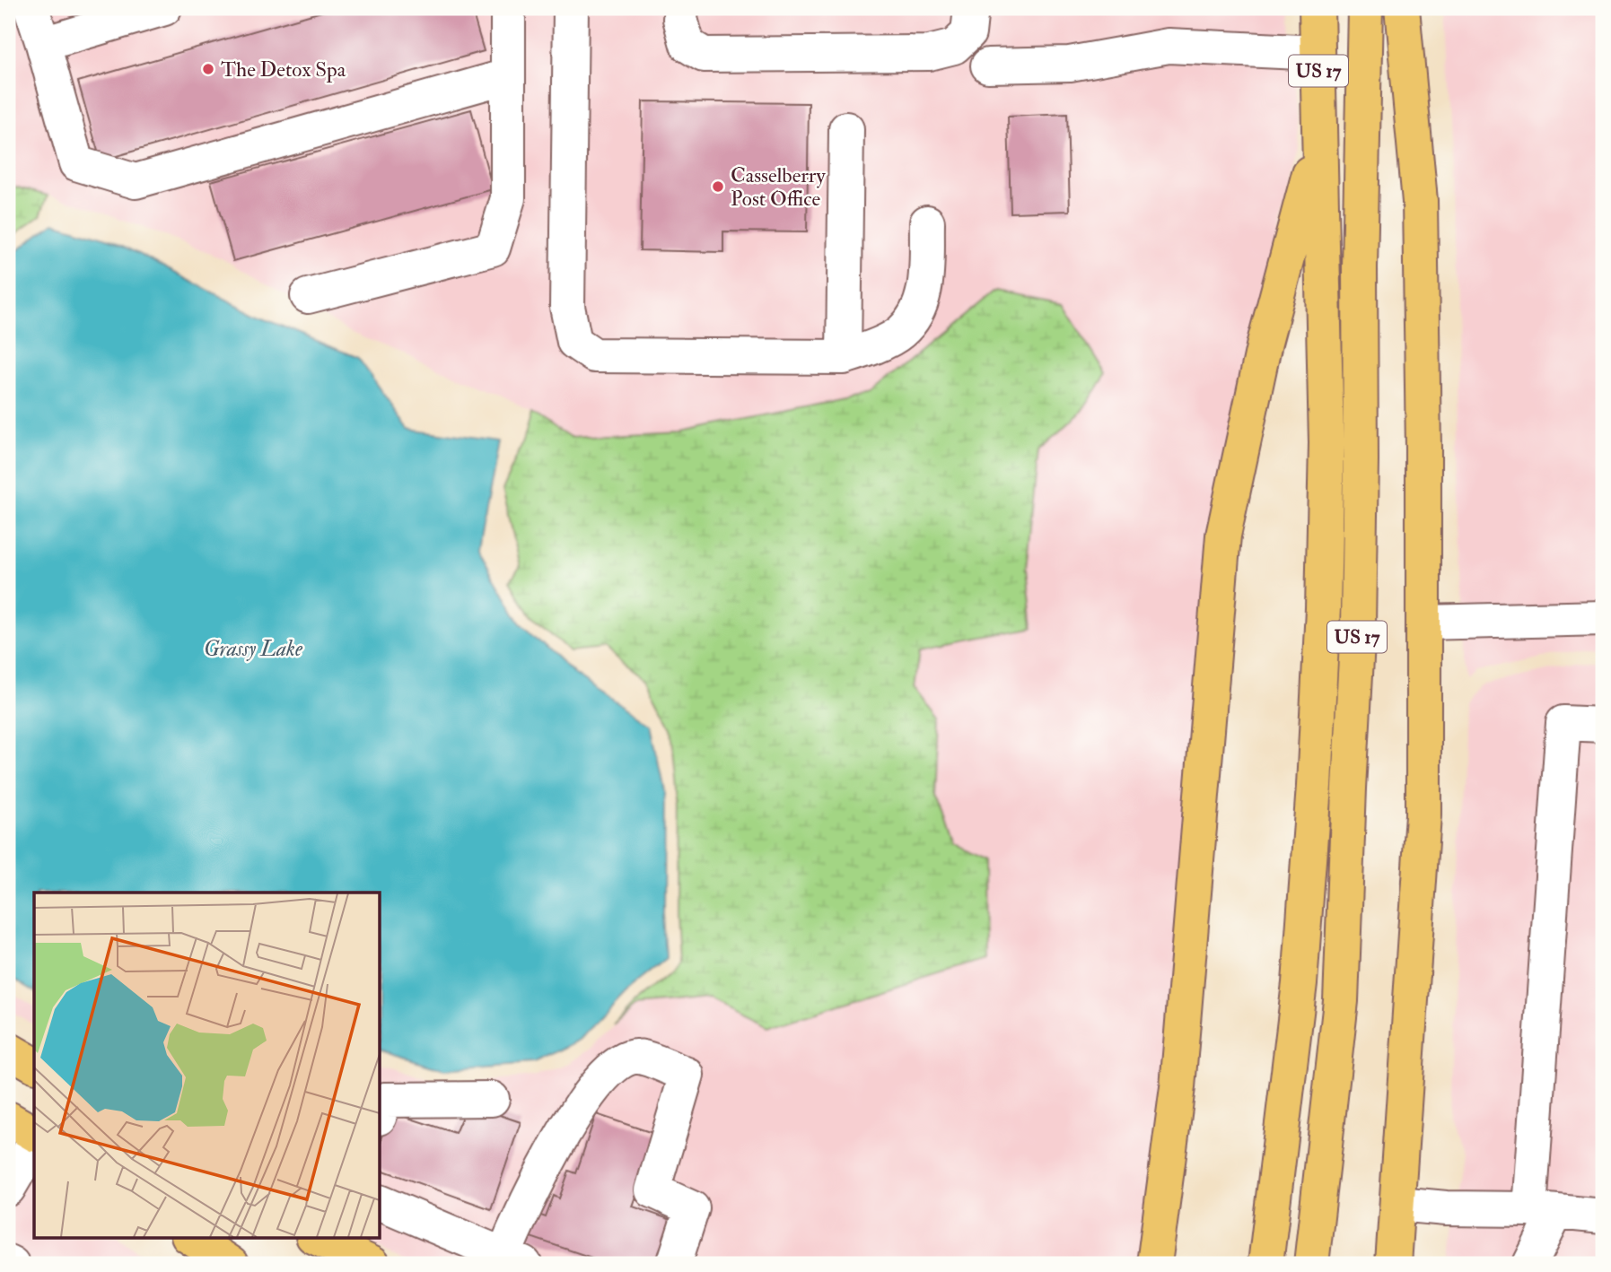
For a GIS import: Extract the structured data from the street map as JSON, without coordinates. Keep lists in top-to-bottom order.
{
  "streets": {
    "main road": ["US 17"]
  },
  "water": ["Grassy Lake"],
  "places": ["The Detox Spa", "Casselberry Post Office"]
}
